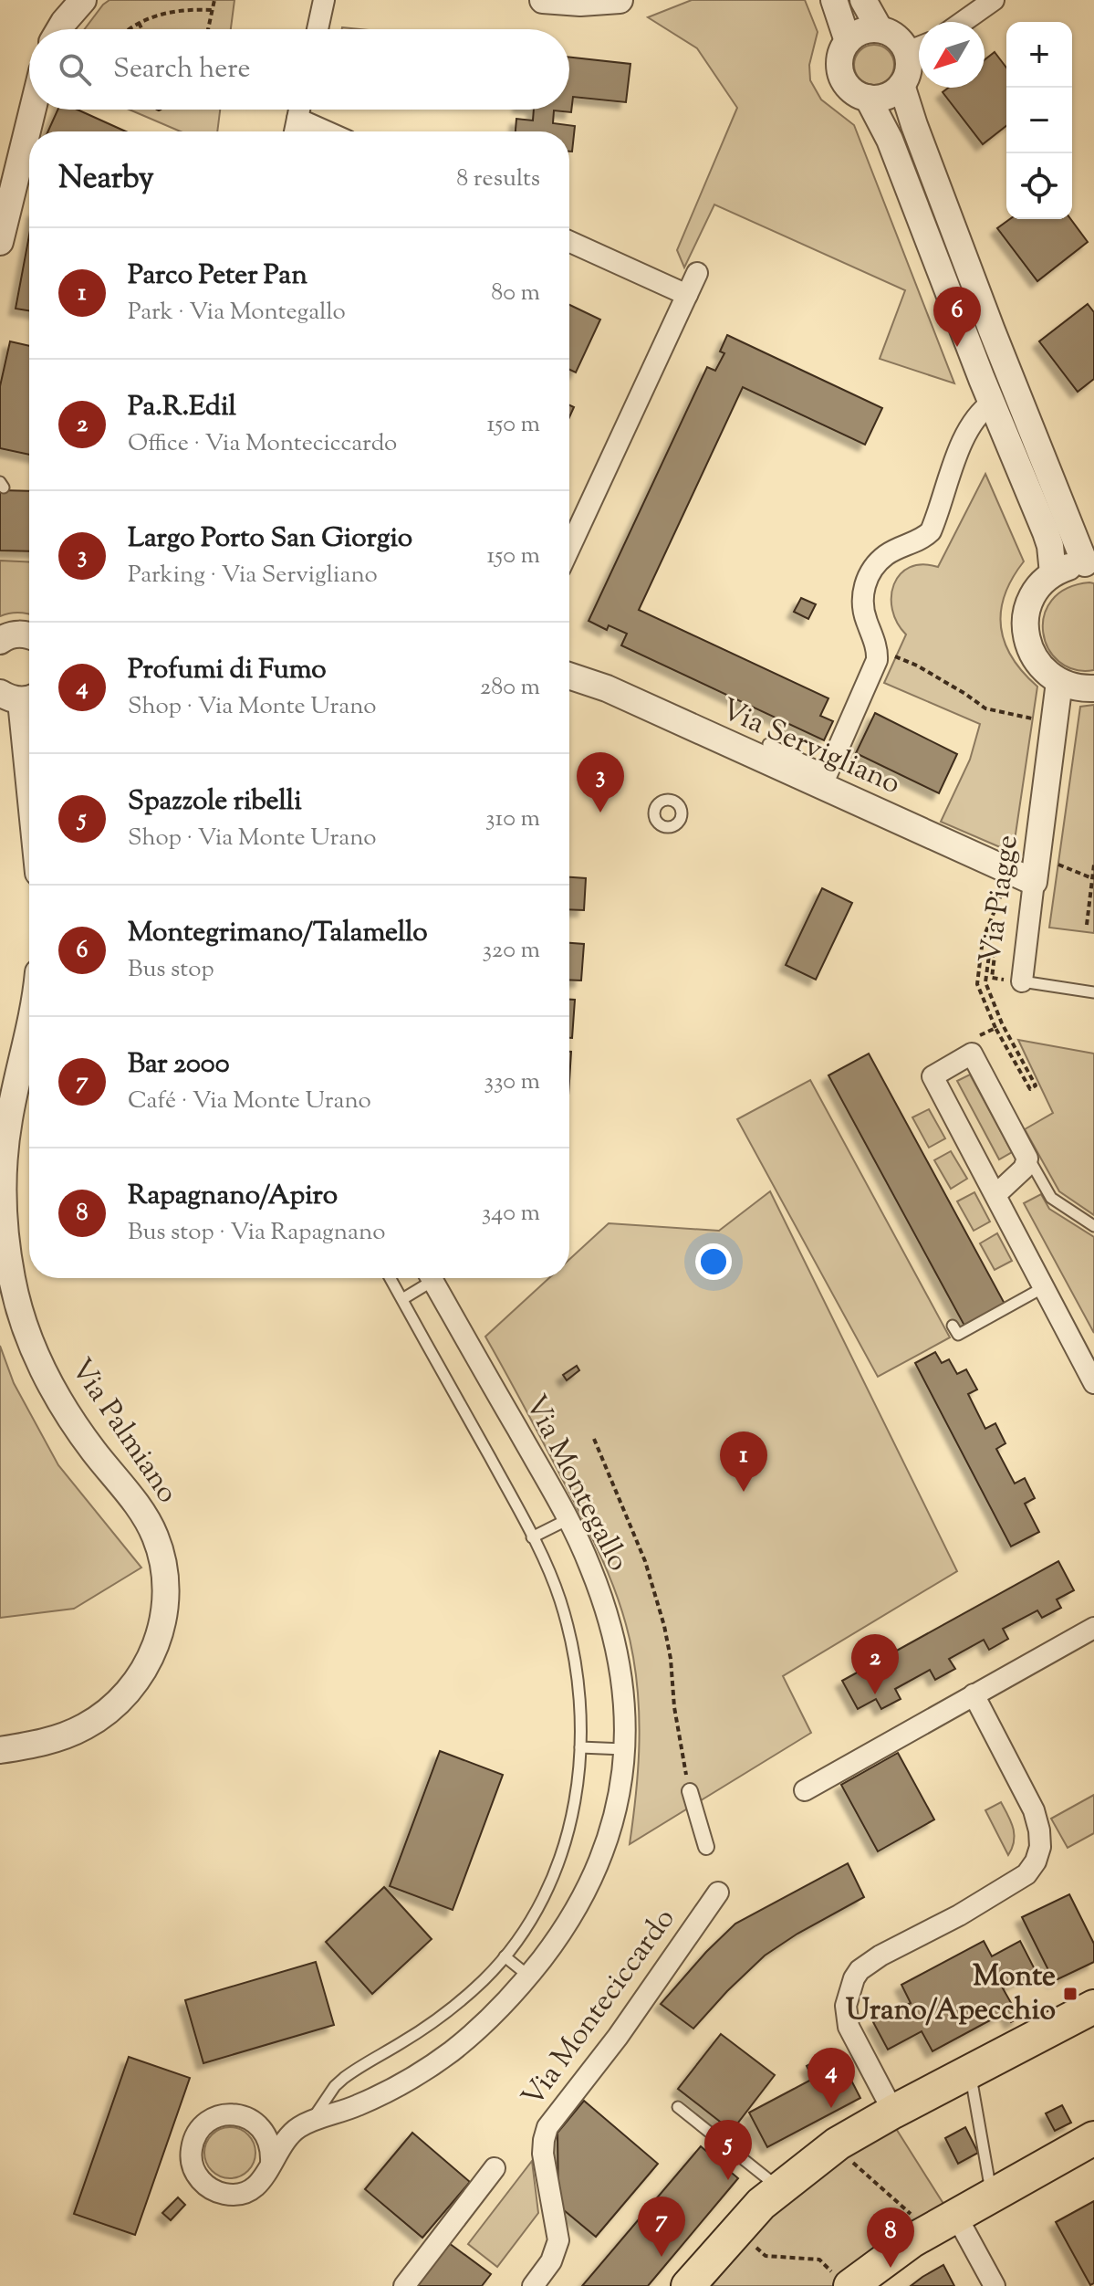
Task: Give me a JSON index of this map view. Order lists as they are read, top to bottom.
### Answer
{
  "streets": {
    "street": [
      "Via Servigliano",
      "Via Piagge",
      "Via Palmiano",
      "Via Montegallo",
      "Via Monteciccardo"
    ]
  },
  "crossings": [
    ["Via Servigliano", "Via Piagge"]
  ],
  "places": {
    "transit": ["Monte Urano/Apecchio"]
  },
  "north": "bottom left",
  "page": {
    "map_buttons": ["+", "−"],
    "search": "Search here",
    "heading": ["Nearby", "8 results"],
    "list": [
      {
        "mark": "1",
        "name": "Parco Peter Pan",
        "note": "Park · Via Montegallo",
        "value": "80 m"
      },
      {
        "mark": "2",
        "name": "Pa.R.Edil",
        "note": "Office · Via Monteciccardo",
        "value": "150 m"
      },
      {
        "mark": "3",
        "name": "Largo Porto San Giorgio",
        "note": "Parking · Via Servigliano",
        "value": "150 m"
      },
      {
        "mark": "4",
        "name": "Profumi di Fumo",
        "note": "Shop · Via Monte Urano",
        "value": "280 m"
      },
      {
        "mark": "5",
        "name": "Spazzole ribelli",
        "note": "Shop · Via Monte Urano",
        "value": "310 m"
      },
      {
        "mark": "6",
        "name": "Montegrimano/Talamello",
        "note": "Bus stop",
        "value": "320 m"
      },
      {
        "mark": "7",
        "name": "Bar 2000",
        "note": "Café · Via Monte Urano",
        "value": "330 m"
      },
      {
        "mark": "8",
        "name": "Rapagnano/Apiro",
        "note": "Bus stop · Via Rapagnano",
        "value": "340 m"
      }
    ],
    "pins": [
      "6",
      "3",
      "1",
      "2",
      "4",
      "5",
      "7",
      "8"
    ]
  }
}
